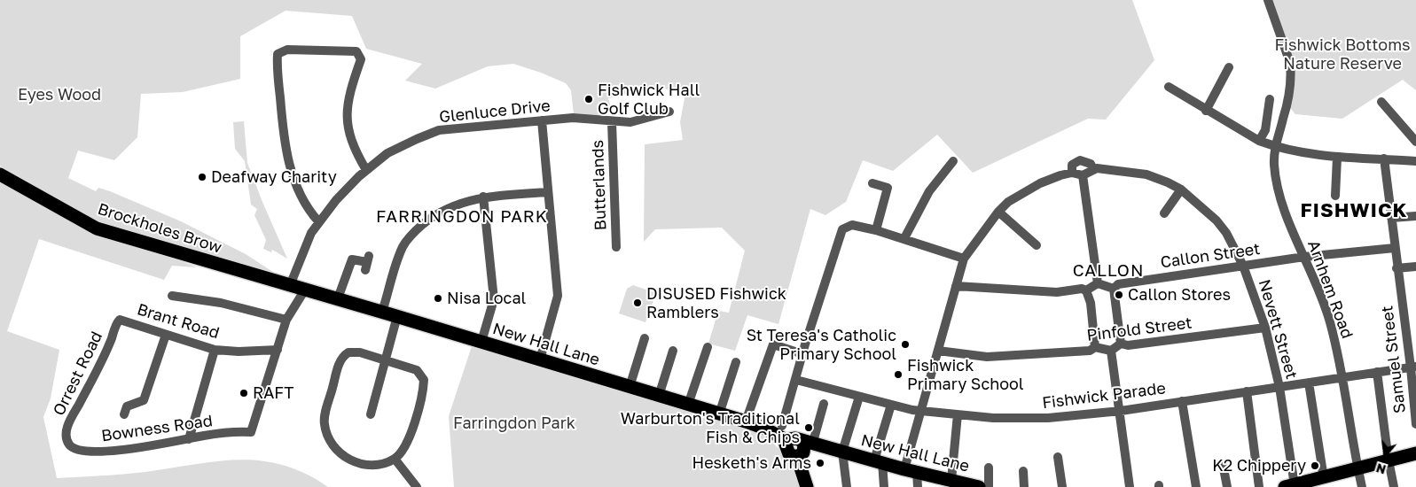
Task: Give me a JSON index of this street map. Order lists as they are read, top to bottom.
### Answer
{
  "streets": {
    "highway": ["Brockholes Brow", "New Hall Lane"],
    "street": [
      "Glenluce Drive",
      "Butterlands",
      "Callon Street",
      "Arnhem Road",
      "Brant Road",
      "Pinfold Street",
      "Nevett Street",
      "Samuel Street",
      "Orrest Road",
      "Fishwick Parade",
      "Bowness Road"
    ]
  },
  "crossings": [
    ["Glenluce Drive", "Butterlands"],
    ["Glenluce Drive", "Brockholes Brow"],
    ["Glenluce Drive", "Brant Road"],
    ["Glenluce Drive", "New Hall Lane"],
    ["Glenluce Drive", "Bowness Road"],
    ["Brockholes Brow", "New Hall Lane"],
    ["Callon Street", "Arnhem Road"],
    ["Callon Street", "Nevett Street"],
    ["Callon Street", "Samuel Street"],
    ["Arnhem Road", "Fishwick Parade"],
    ["Brant Road", "Orrest Road"],
    ["Pinfold Street", "Nevett Street"],
    ["Nevett Street", "Fishwick Parade"],
    ["Samuel Street", "Fishwick Parade"],
    ["Orrest Road", "Bowness Road"]
  ],
  "districts": ["FISHWICK", "FARRINGDON PARK", "CALLON"],
  "parks": ["Fishwick Bottoms Nature Reserve", "Eyes Wood", "Farringdon Park"],
  "places": [
    "Fishwick Hall Golf Club",
    "Deafway Charity",
    "Callon Stores",
    "Nisa Local",
    "DISUSED Fishwick Ramblers",
    "St Teresa's Catholic Primary School",
    "Fishwick Primary School",
    "RAFT",
    "Warburton's Traditional Fish & Chips",
    "Hesketh's Arms",
    "K2 Chippery"
  ],
  "north": "bottom"
}
